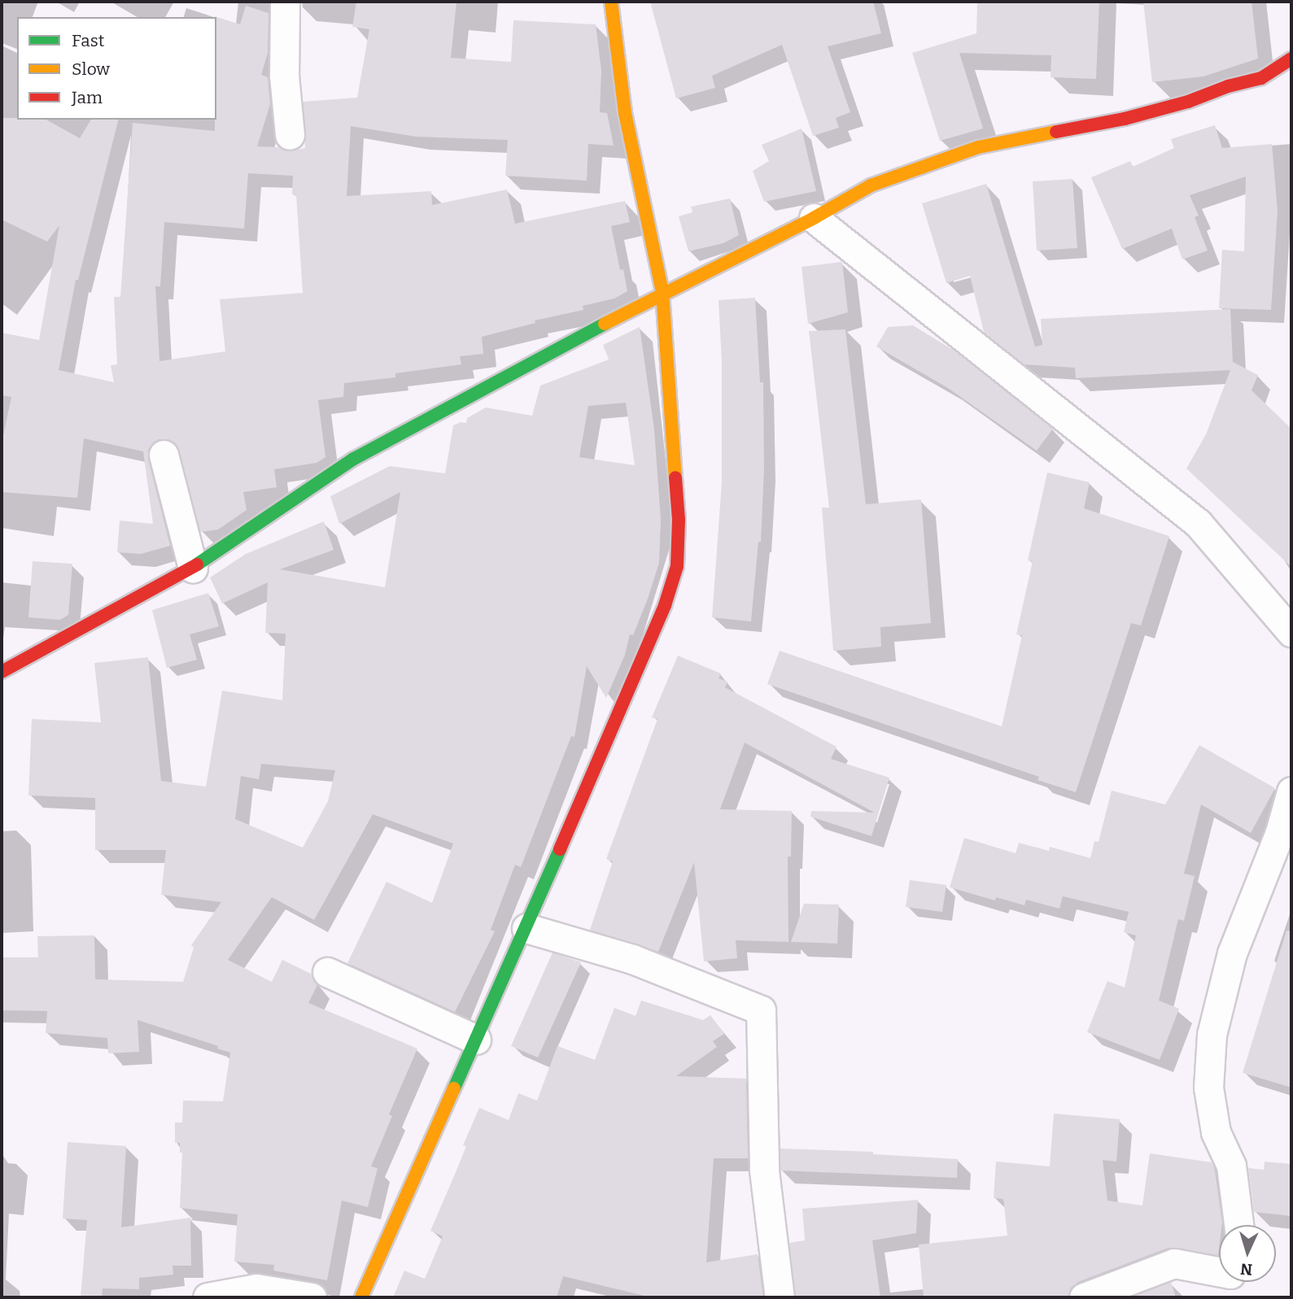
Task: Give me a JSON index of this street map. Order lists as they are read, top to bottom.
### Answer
{
  "legend": ["Fast", "Slow", "Jam"],
  "north": "bottom"
}
